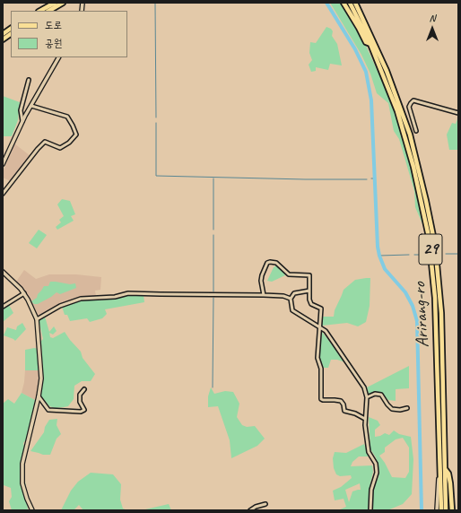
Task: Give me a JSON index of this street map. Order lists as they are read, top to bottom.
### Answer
{
  "streets": {
    "main road": ["29", "Arirang-ro"]
  },
  "legend": ["도로", "공원"],
  "north": "top"
}
